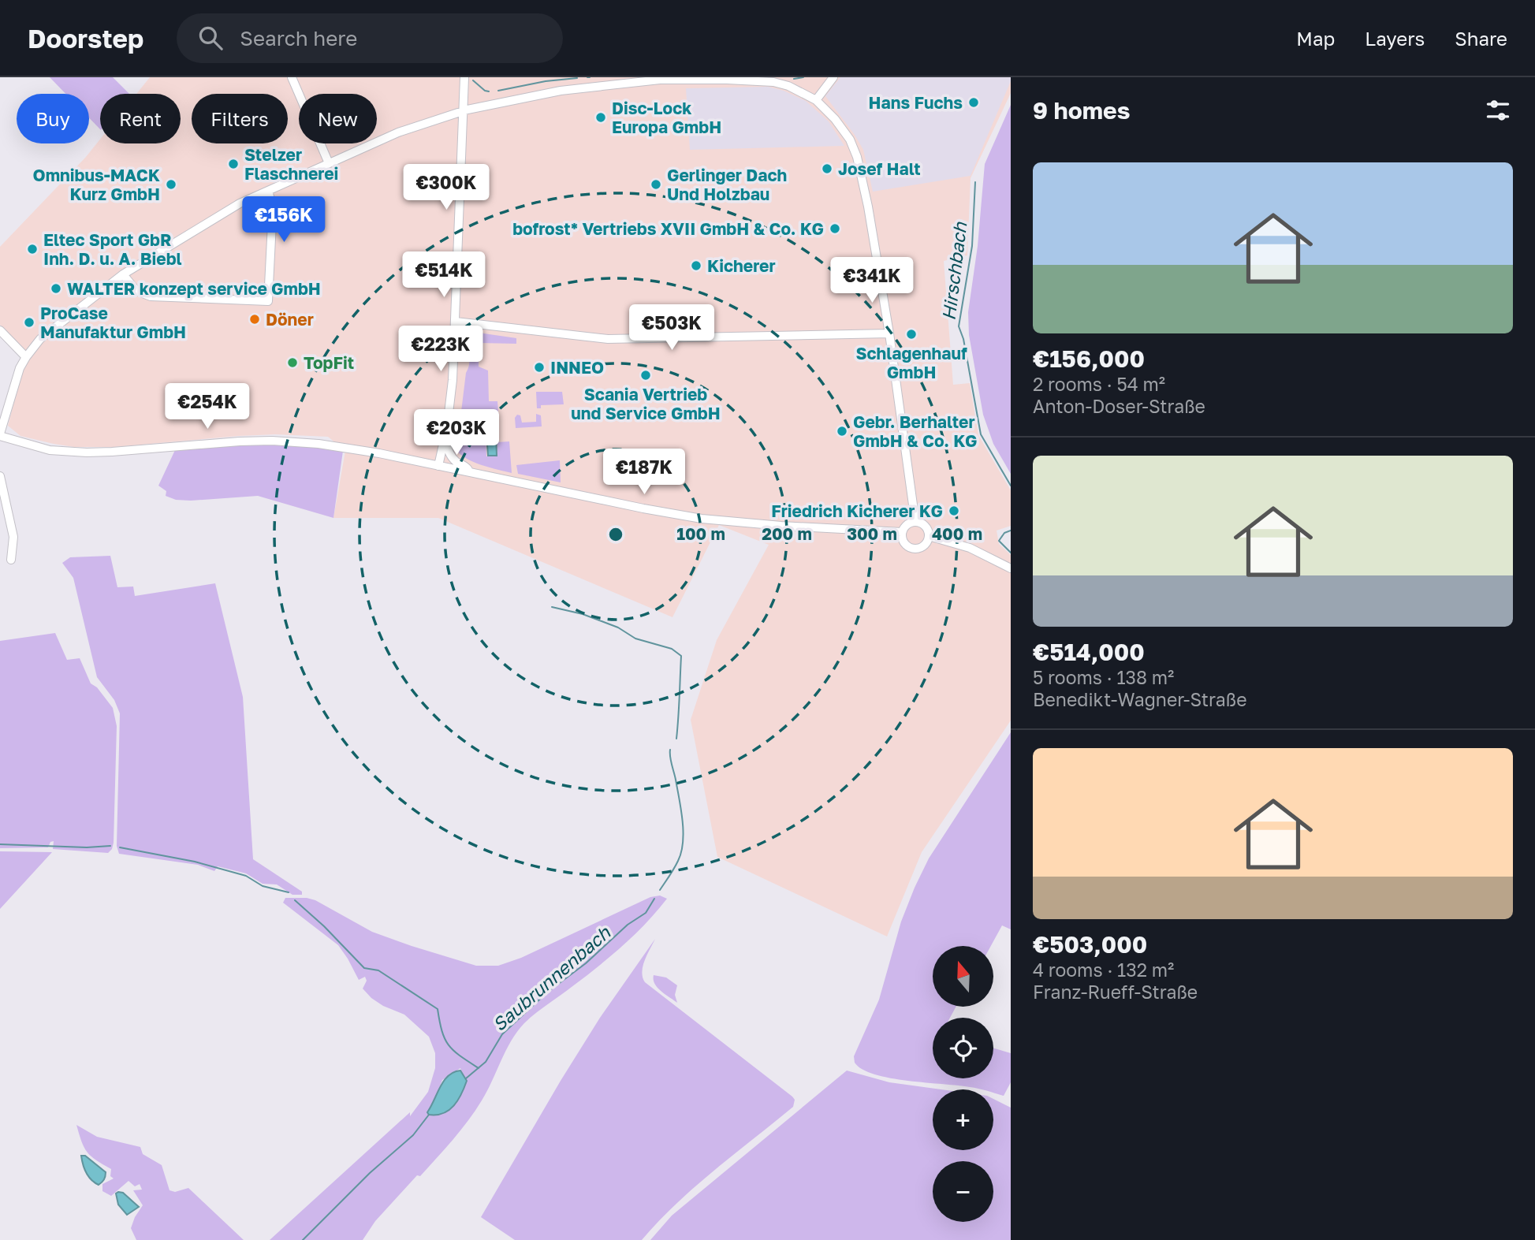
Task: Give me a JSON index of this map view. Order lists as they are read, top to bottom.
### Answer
{
  "water": ["Hirschbach", "Saubrunnenbach"],
  "places": [
    "Hans Fuchs",
    "Disc-Lock Europa GmbH",
    "Stelzer Flaschnerei",
    "Josef Halt",
    "Omnibus-MACK Kurz GmbH",
    "Gerlinger Dach Und Holzbau",
    "bofrost* Vertriebs XVII GmbH & Co. KG",
    "Eltec Sport GbR Inh. D. u. A. Biebl",
    "Kicherer",
    "WALTER konzept service GmbH",
    "Döner",
    "ProCase Manufaktur GmbH",
    "Schlagenhauf GmbH",
    "TopFit",
    "INNEO",
    "Scania Vertrieb und Service GmbH",
    "Gebr. Berhalter GmbH & Co. KG",
    "Friedrich Kicherer KG"
  ],
  "north": "top",
  "page": {
    "header": "Doorstep",
    "search": "Search here",
    "nav": ["Map", "Layers", "Share"],
    "heading": "9 homes",
    "chip": [
      "Buy",
      "Rent",
      "Filters",
      "New"
    ],
    "list": [
      {
        "name": "€156,000",
        "note": "2 rooms · 54 m² · Anton-Doser-Straße"
      },
      {
        "name": "€514,000",
        "note": "5 rooms · 138 m² · Benedikt-Wagner-Straße"
      },
      {
        "name": "€503,000",
        "note": "4 rooms · 132 m² · Franz-Rueff-Straße"
      }
    ],
    "price": [
      "€300K",
      "€156K",
      "€514K",
      "€341K",
      "€503K",
      "€223K",
      "€254K",
      "€203K",
      "€187K"
    ],
    "map_buttons": ["+", "−"]
  },
  "rings": [
    "100 m",
    "200 m",
    "300 m",
    "400 m"
  ]
}
